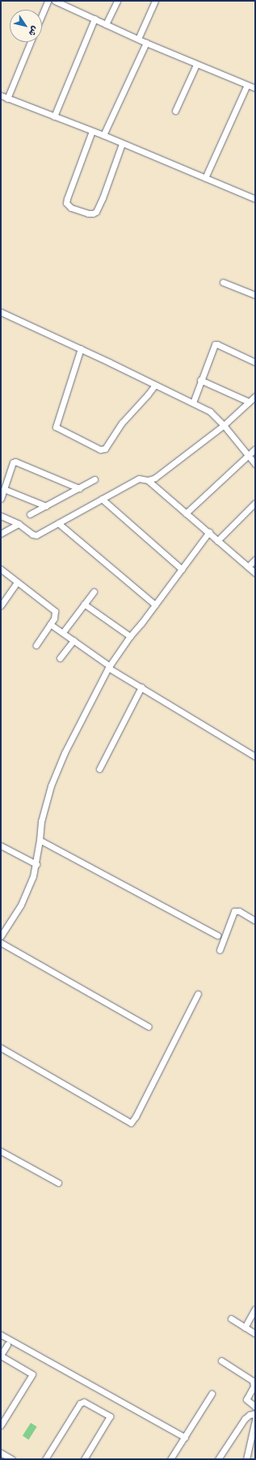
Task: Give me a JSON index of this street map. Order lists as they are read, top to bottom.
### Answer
{
  "north": "bottom right"
}
